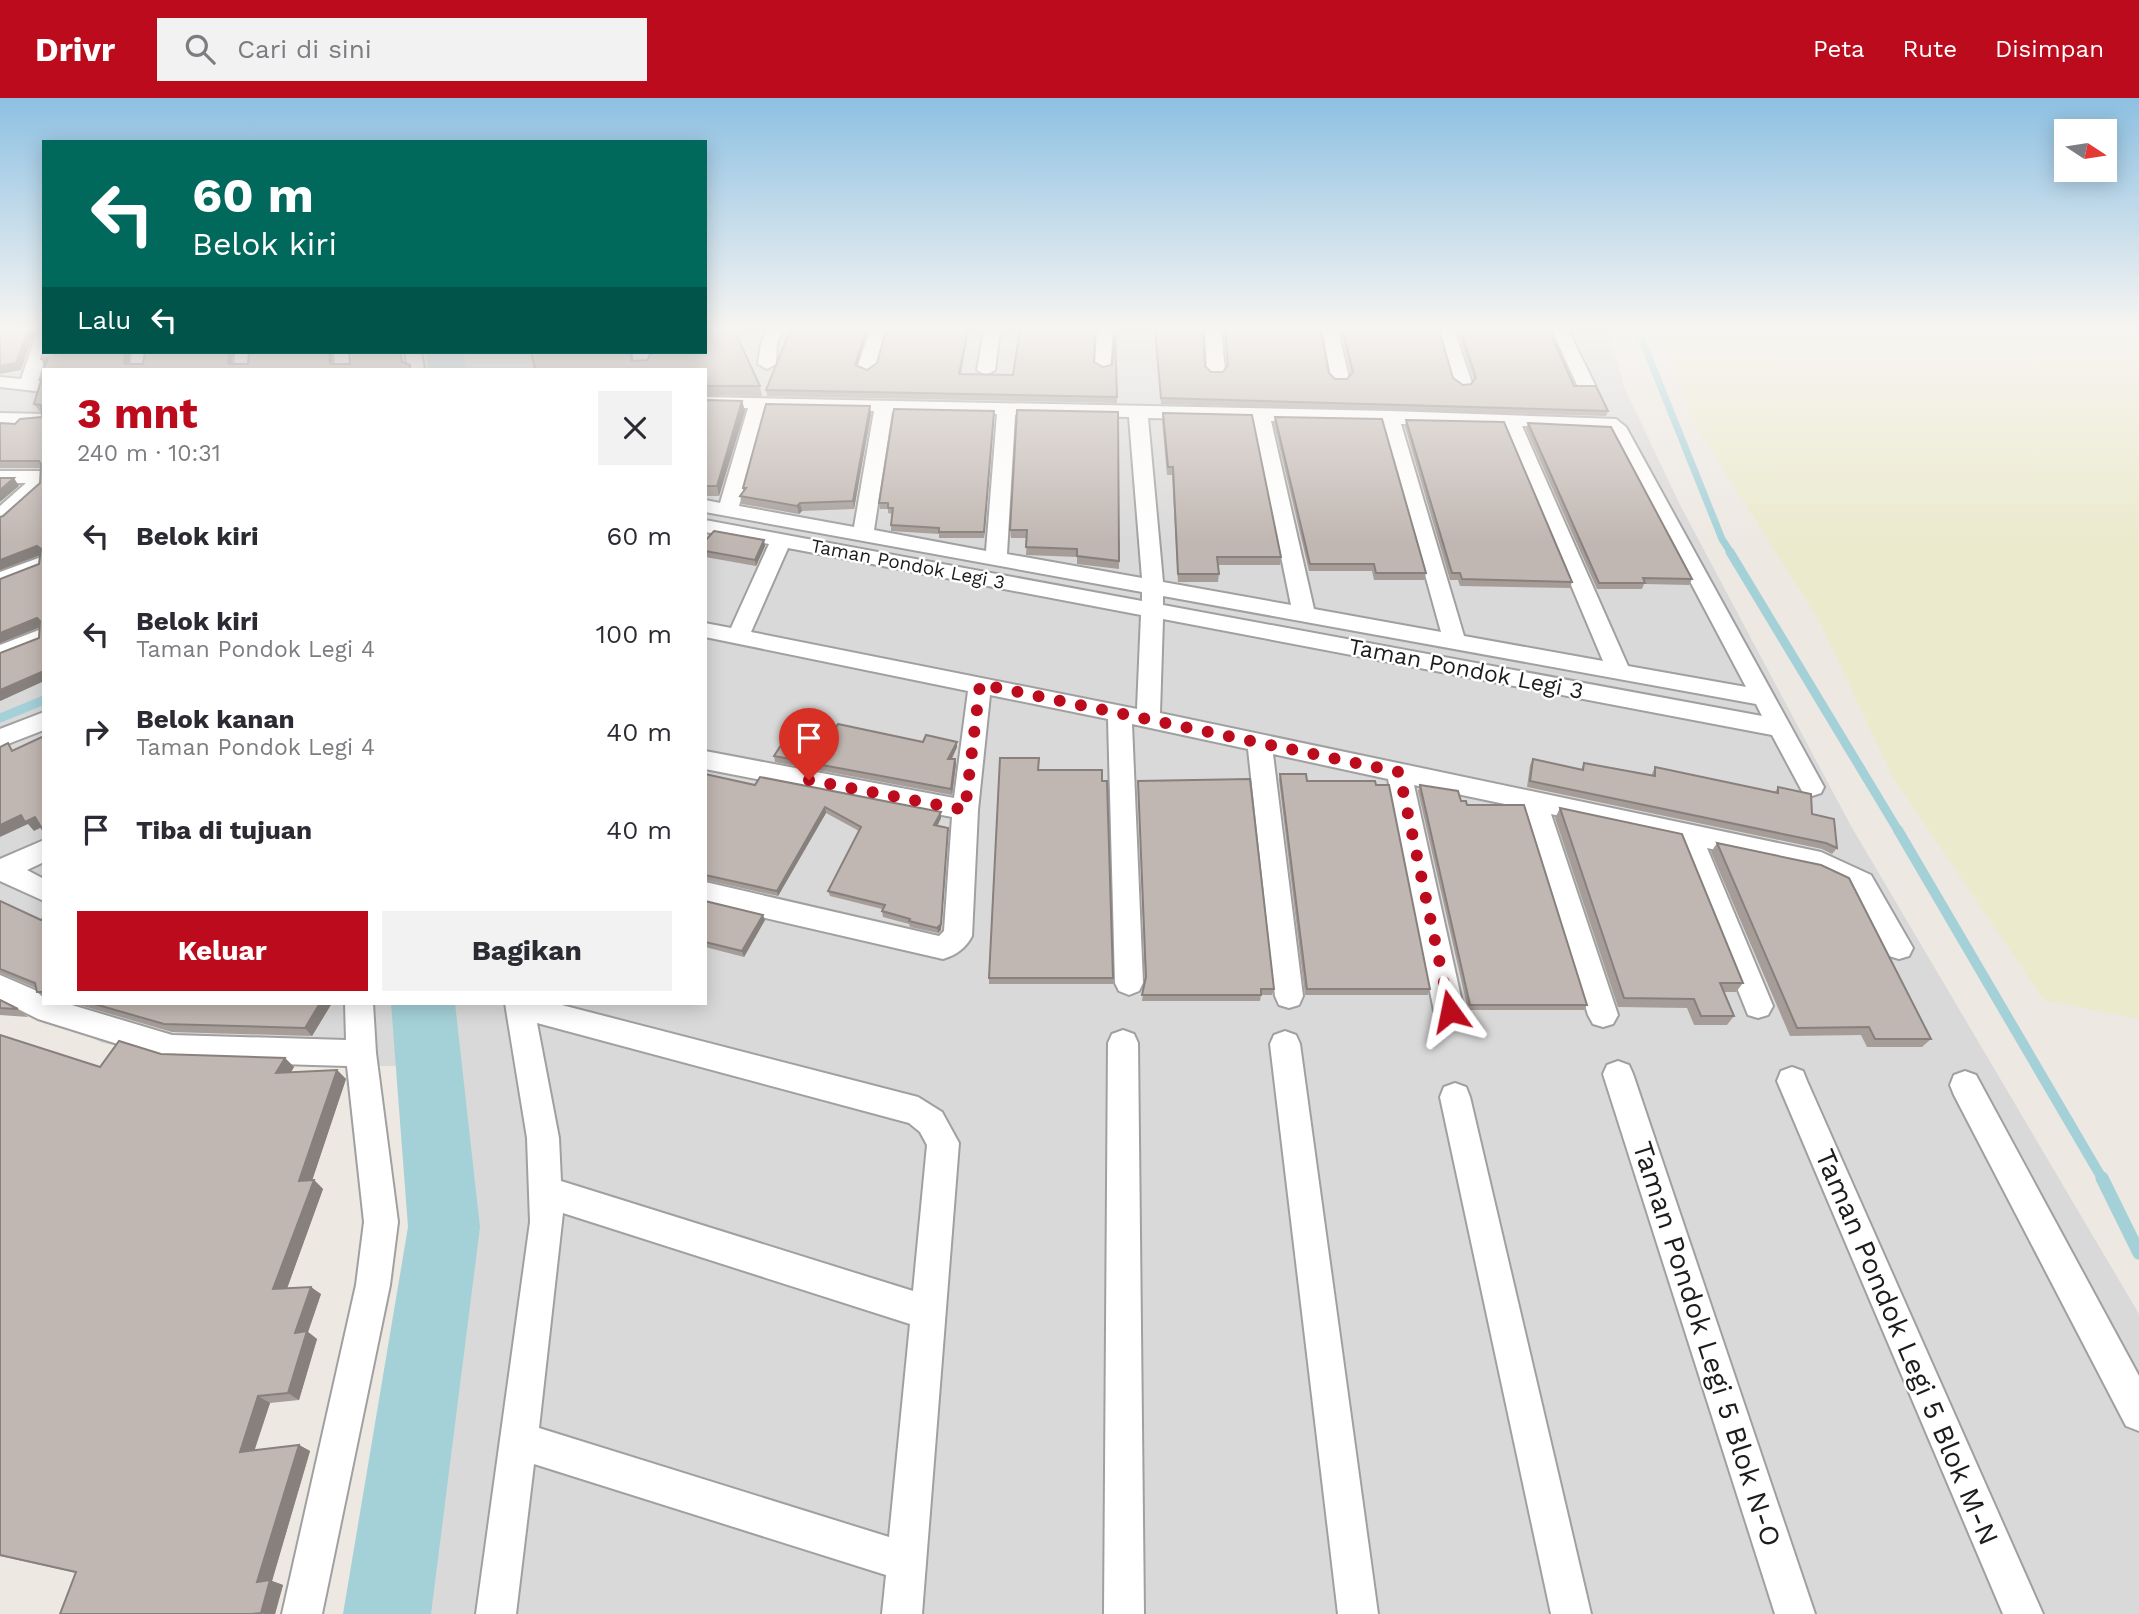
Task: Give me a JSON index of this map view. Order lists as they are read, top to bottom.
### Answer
{
  "streets": {
    "street": ["Taman Pondok Legi 3", "Taman Pondok Legi 5 Blok N-O", "Taman Pondok Legi 5 Blok M-N"]
  },
  "north": "right",
  "page": {
    "header": "Drivr",
    "search": "Cari di sini",
    "nav": ["Peta", "Rute", "Disimpan"],
    "turn": ["60 m", "Belok kiri"],
    "then": "Lalu",
    "heading": ["3 mnt", "240 m · 10:31"],
    "list": [
      {
        "name": "Belok kiri",
        "value": "60 m"
      },
      {
        "name": "Belok kiri",
        "note": "Taman Pondok Legi 4",
        "value": "100 m"
      },
      {
        "name": "Belok kanan",
        "note": "Taman Pondok Legi 4",
        "value": "40 m"
      },
      {
        "name": "Tiba di tujuan",
        "value": "40 m"
      }
    ],
    "buttons": ["Keluar", "Bagikan"]
  }
}
